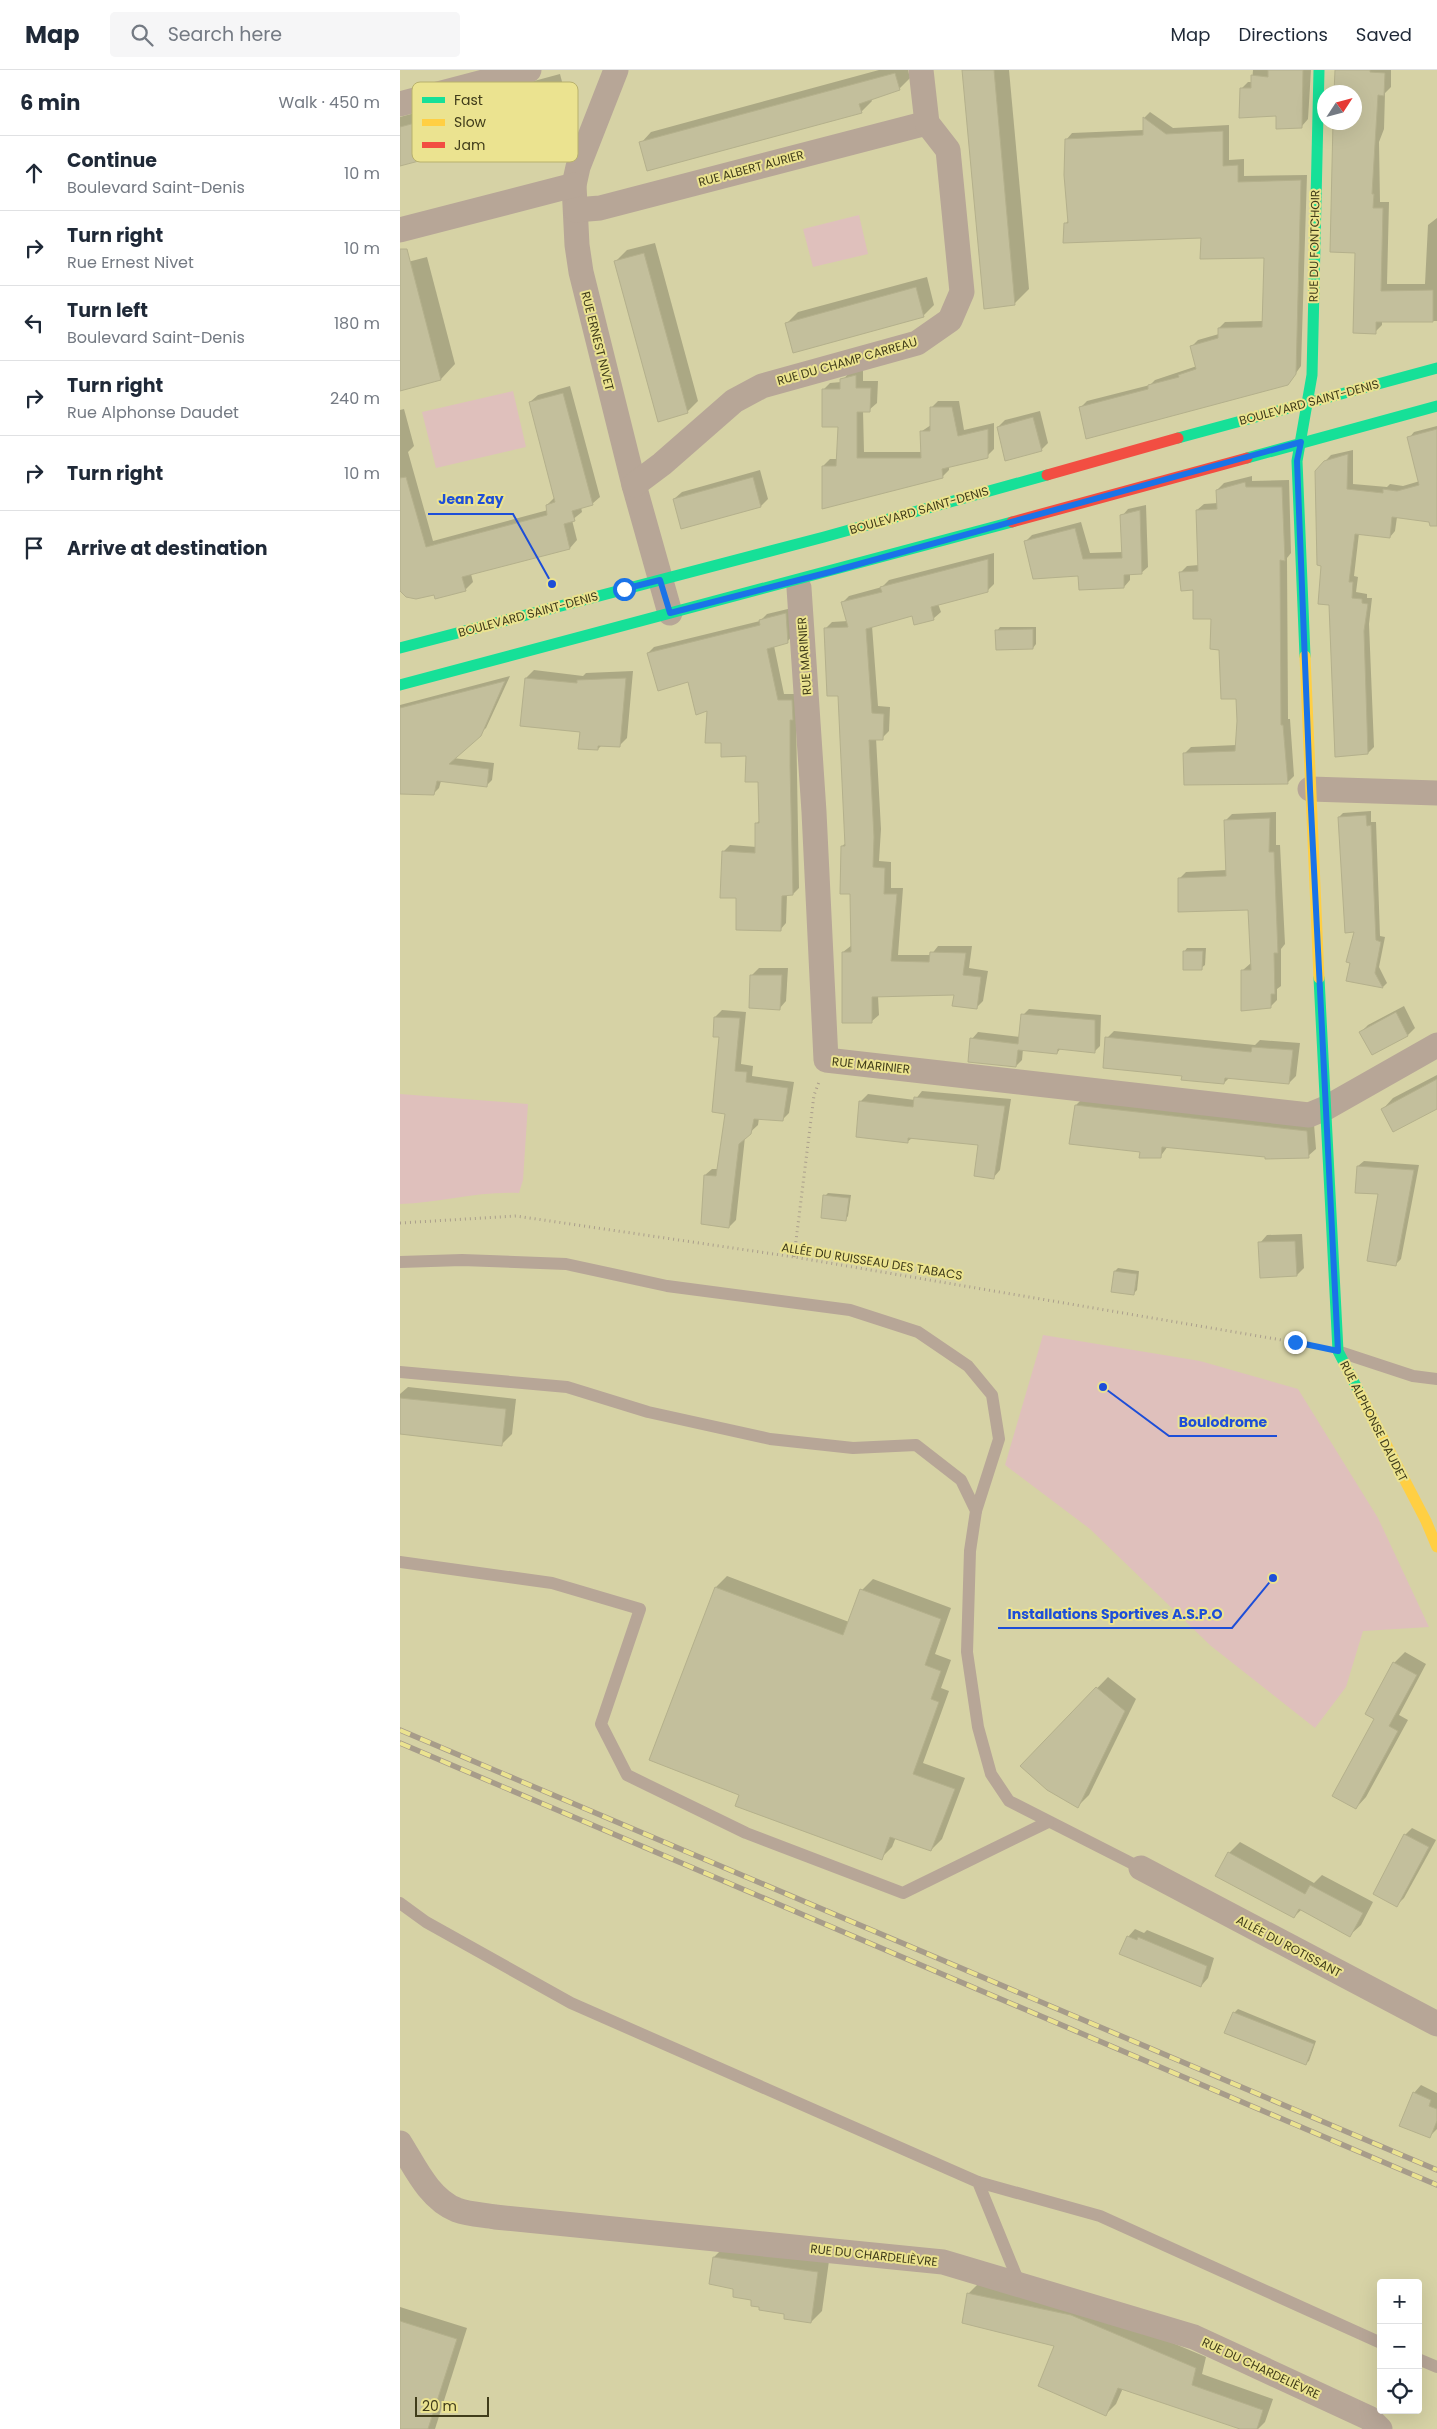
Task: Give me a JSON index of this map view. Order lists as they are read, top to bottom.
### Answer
{
  "streets": {
    "main road": ["RUE DU FONTCHOIR", "BOULEVARD SAINT-DENIS", "RUE ALPHONSE DAUDET"],
    "street": [
      "RUE ALBERT AURIER",
      "RUE ERNEST NIVET",
      "RUE DU CHAMP CARREAU",
      "RUE MARINIER",
      "ALLÉE DU ROTISSANT",
      "RUE DU CHARDELIÈVRE"
    ],
    "path": ["ALLÉE DU RUISSEAU DES TABACS"]
  },
  "crossings": [
    ["RUE ALBERT AURIER", "RUE ERNEST NIVET"],
    ["RUE ALBERT AURIER", "RUE DU CHAMP CARREAU"],
    ["RUE DU FONTCHOIR", "BOULEVARD SAINT-DENIS"],
    ["RUE DU FONTCHOIR", "RUE ALPHONSE DAUDET"],
    ["RUE ERNEST NIVET", "RUE DU CHAMP CARREAU"],
    ["RUE ERNEST NIVET", "BOULEVARD SAINT-DENIS"],
    ["RUE MARINIER", "RUE ALPHONSE DAUDET"],
    ["ALLÉE DU RUISSEAU DES TABACS", "RUE ALPHONSE DAUDET"]
  ],
  "places": ["Jean Zay", "Boulodrome", "Installations Sportives A.S.P.O"],
  "legend": ["Fast", "Slow", "Jam"],
  "scale_bar": "20 m",
  "north": "top right",
  "page": {
    "header": "Map",
    "search": "Search here",
    "nav": ["Map", "Directions", "Saved"],
    "heading": ["6 min", "Walk · 450 m"],
    "list": [
      ["Continue", "Boulevard Saint-Denis", "10 m"],
      ["Turn right", "Rue Ernest Nivet", "10 m"],
      ["Turn left", "Boulevard Saint-Denis", "180 m"],
      ["Turn right", "Rue Alphonse Daudet", "240 m"],
      ["Turn right", "10 m"],
      "Arrive at destination"
    ],
    "map_buttons": ["+", "−"],
    "scale": "20 m"
  }
}
